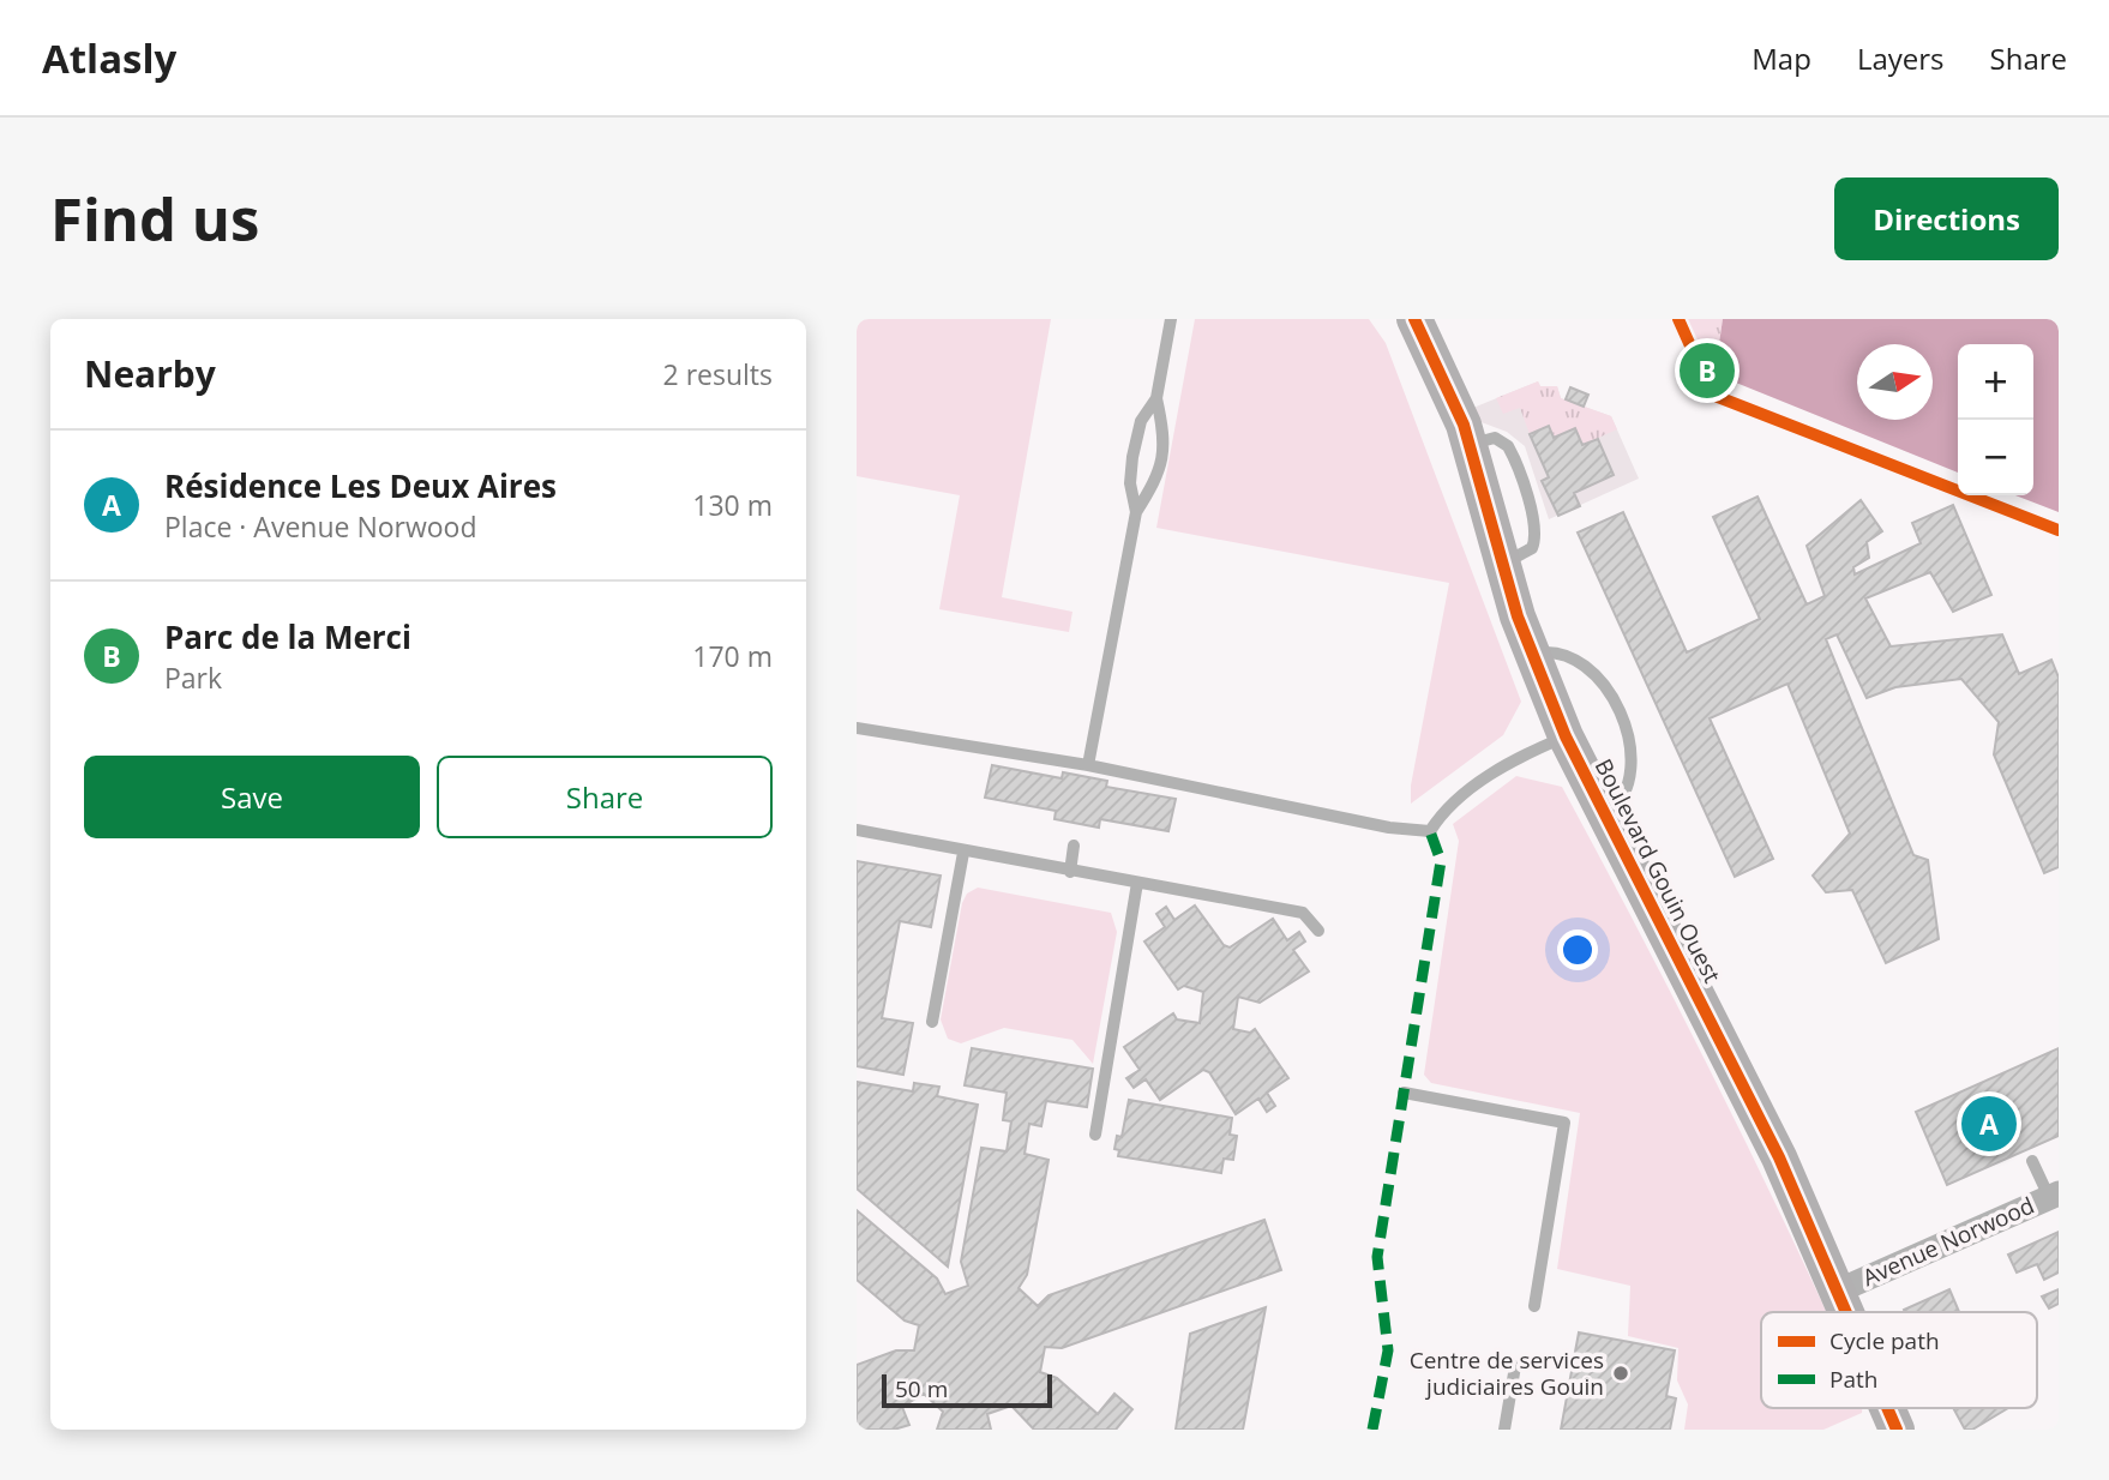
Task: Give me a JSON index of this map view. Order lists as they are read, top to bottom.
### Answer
{
  "streets": {
    "street": ["Boulevard Gouin Ouest", "Avenue Norwood"]
  },
  "crossings": [
    ["Boulevard Gouin Ouest", "Avenue Norwood"]
  ],
  "places": ["Centre de services judiciaires Gouin"],
  "legend": ["Cycle path", "Path"],
  "scale_bar": "50 m",
  "north": "right",
  "page": {
    "header": "Atlasly",
    "nav": ["Map", "Layers", "Share"],
    "buttons": [
      "Directions",
      ["Save", "Share"]
    ],
    "title": "Find us",
    "heading": ["Nearby", "2 results"],
    "pins": ["B", "A"],
    "map_buttons": ["+", "−"],
    "list": [
      {
        "mark": "A",
        "name": "Résidence Les Deux Aires",
        "note": "Place · Avenue Norwood",
        "value": "130 m"
      },
      {
        "mark": "B",
        "name": "Parc de la Merci",
        "note": "Park",
        "value": "170 m"
      }
    ],
    "scale": "50 m"
  }
}
